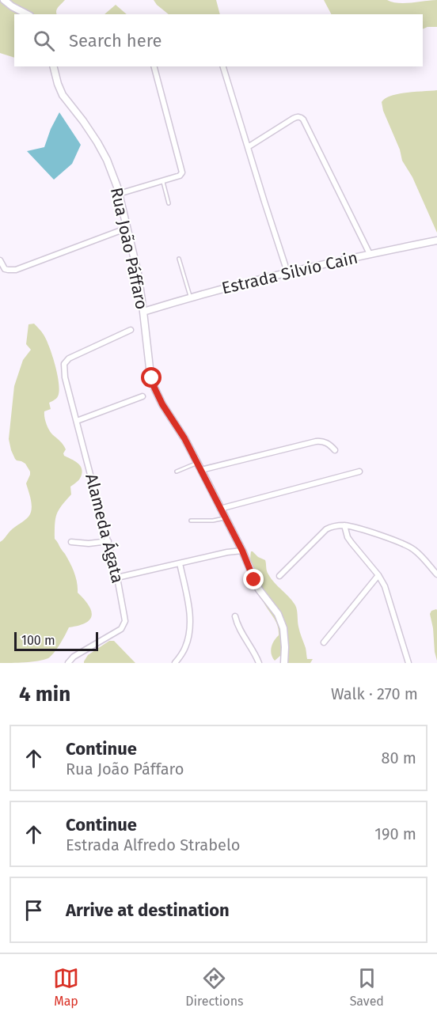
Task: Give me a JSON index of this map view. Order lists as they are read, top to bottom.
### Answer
{
  "streets": {
    "street": ["Rua João Páffaro", "Estrada Silvio Cain", "Alameda Ágata"]
  },
  "crossings": [
    ["Rua João Páffaro", "Estrada Silvio Cain"]
  ],
  "scale_bar": "100 m",
  "page": {
    "search": "Search here",
    "scale": "100 m",
    "heading": ["4 min", "Walk · 270 m"],
    "list": [
      ["Continue", "Rua João Páffaro", "80 m"],
      ["Continue", "Estrada Alfredo Strabelo", "190 m"],
      "Arrive at destination"
    ],
    "nav": ["Map", "Directions", "Saved"]
  }
}
